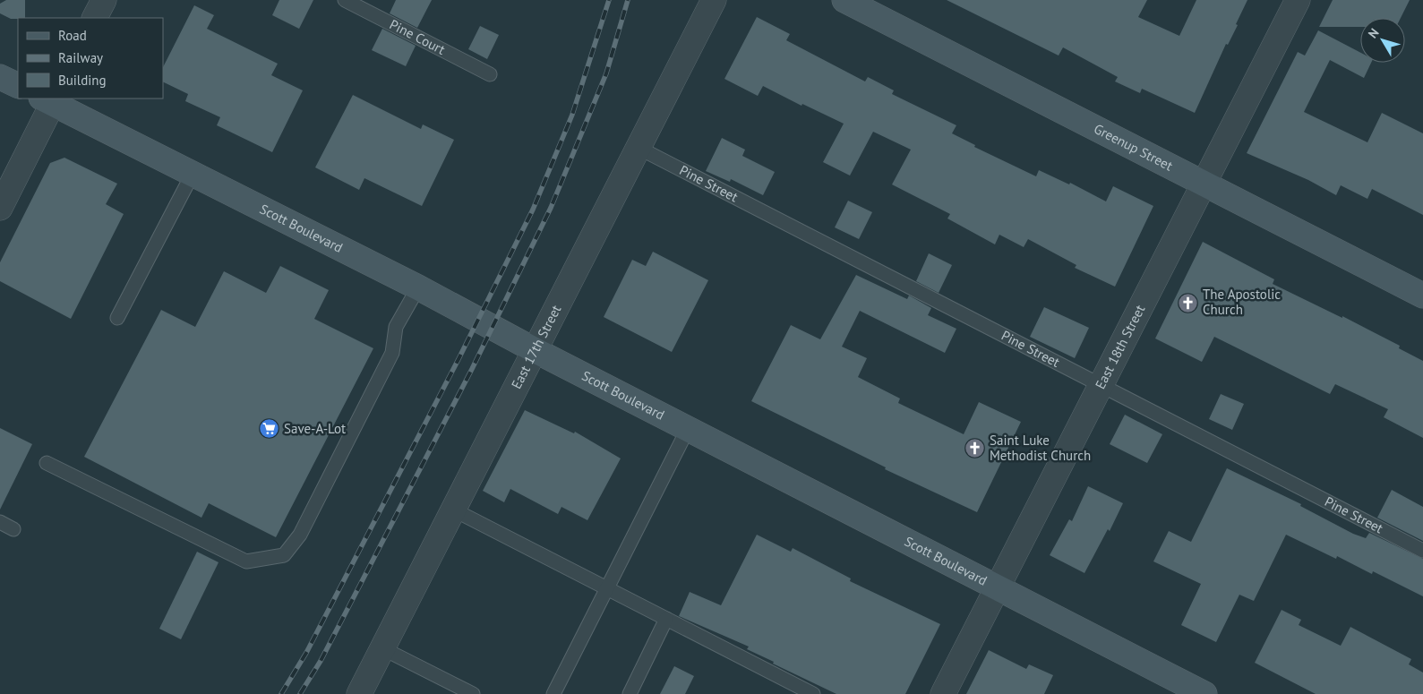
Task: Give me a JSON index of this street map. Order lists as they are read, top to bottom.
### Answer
{
  "streets": {
    "main road": ["Greenup Street", "Scott Boulevard"],
    "street": ["East 17th Street", "East 18th Street"],
    "lane": ["Pine Court", "Pine Street"]
  },
  "crossings": [
    ["Greenup Street", "East 18th Street"],
    ["Pine Street", "East 17th Street"],
    ["Pine Street", "East 18th Street"],
    ["Scott Boulevard", "East 17th Street"],
    ["Scott Boulevard", "East 18th Street"]
  ],
  "places": {
    "church": ["The Apostolic Church", "Saint Luke Methodist Church"],
    "supermarket": ["Save-A-Lot"]
  },
  "legend": ["Road", "Railway", "Building"],
  "north": "top left"
}
